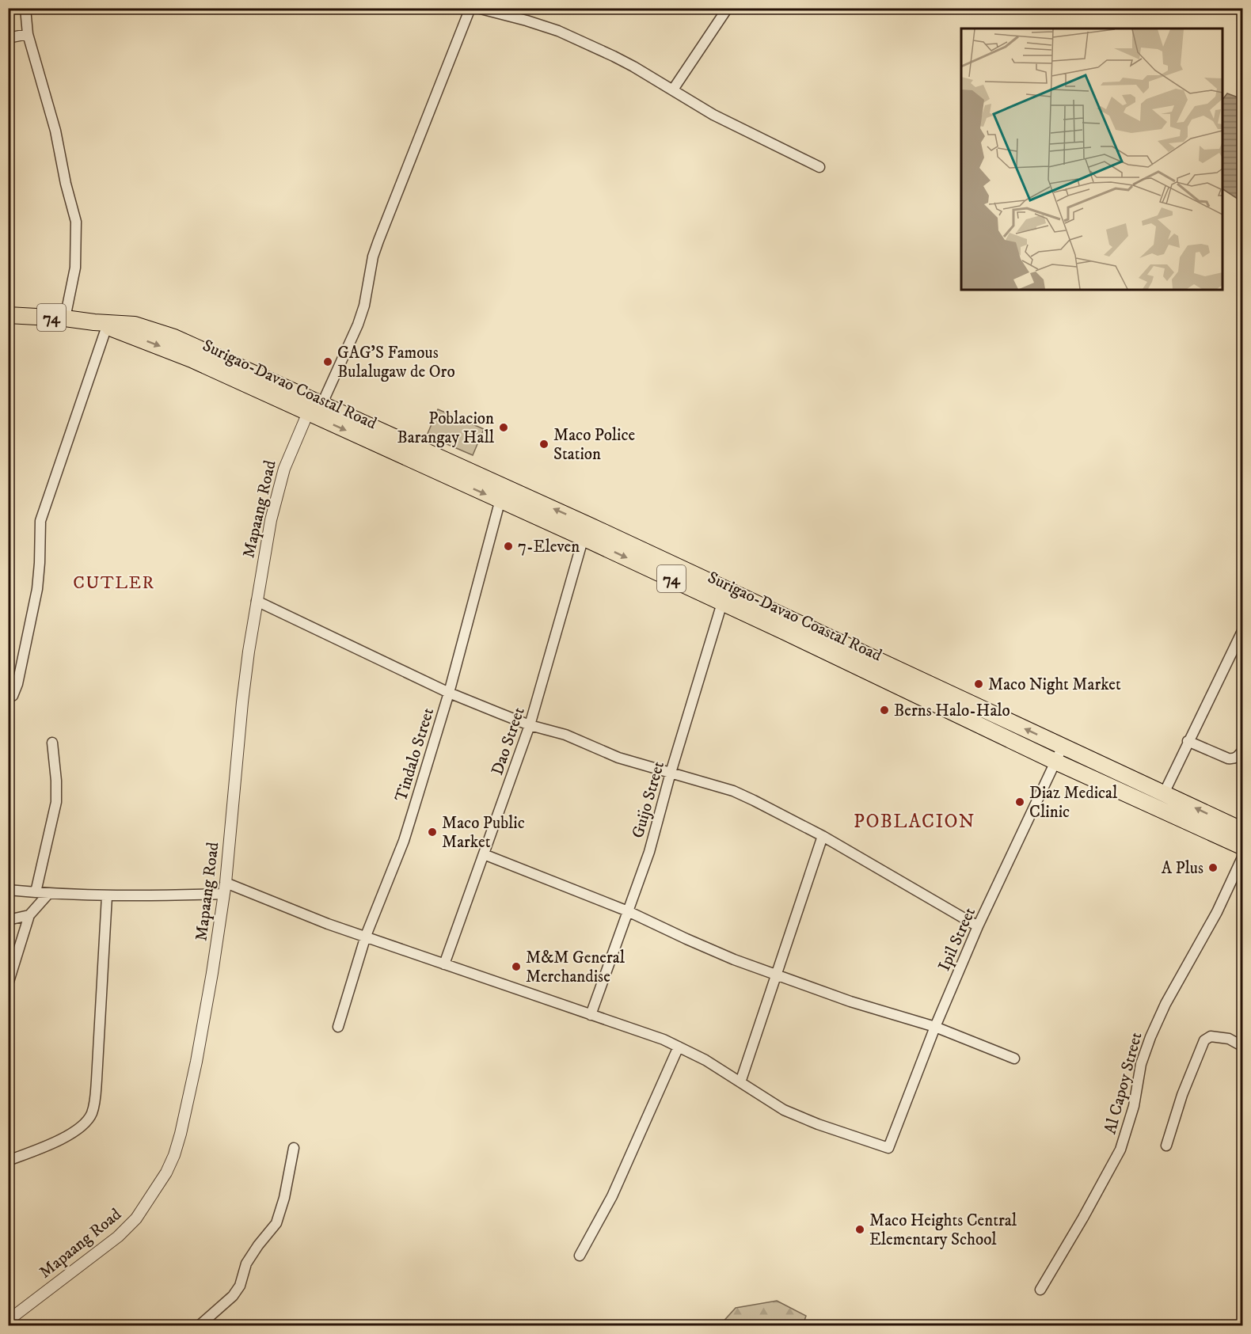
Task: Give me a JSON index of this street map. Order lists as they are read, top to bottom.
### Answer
{
  "streets": {
    "highway": ["74", "Surigao-Davao Coastal Road"],
    "street": [
      "Mapaang Road",
      "Dao Street",
      "Tindalo Street",
      "Guijo Street",
      "Ipil Street",
      "Al Capoy Street"
    ]
  },
  "crossings": [
    ["Surigao-Davao Coastal Road", "Mapaang Road"],
    ["Surigao-Davao Coastal Road", "Dao Street"],
    ["Surigao-Davao Coastal Road", "Tindalo Street"],
    ["Surigao-Davao Coastal Road", "Guijo Street"],
    ["Surigao-Davao Coastal Road", "Ipil Street"]
  ],
  "districts": ["CUTLER", "POBLACION"],
  "places": [
    "GAG'S Famous Bulalugaw de Oro",
    "Poblacion Barangay Hall",
    "Maco Police Station",
    "7-Eleven",
    "Maco Night Market",
    "Berns Halo-Halo",
    "Diaz Medical Clinic",
    "Maco Public Market",
    "A Plus",
    "M&M General Merchandise",
    "Maco Heights Central Elementary School"
  ]
}
